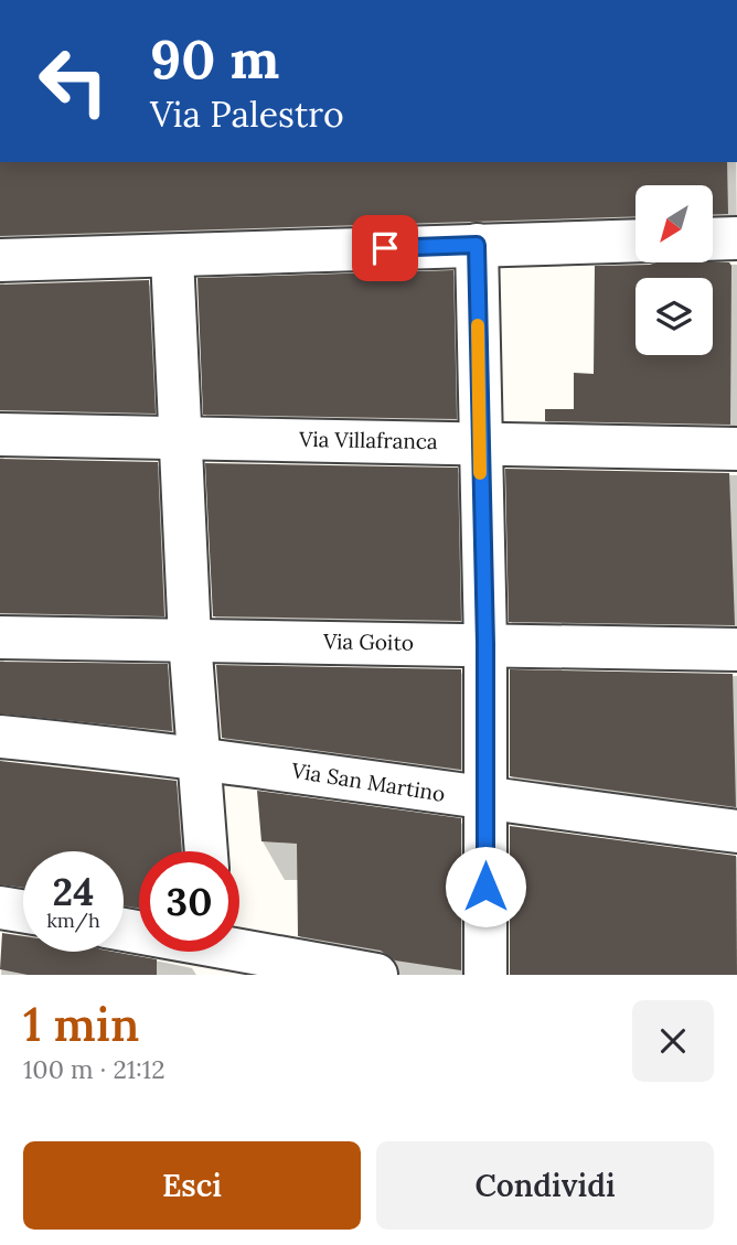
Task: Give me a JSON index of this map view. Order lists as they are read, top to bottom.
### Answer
{
  "streets": {
    "street": ["Via Villafranca", "Via Goito", "Via San Martino"]
  },
  "north": "bottom left",
  "page": {
    "turn": ["90 m", "Via Palestro"],
    "speed": "24 km/h",
    "limit": "30",
    "heading": ["1 min", "100 m · 21:12"],
    "buttons": ["Esci", "Condividi"]
  }
}
